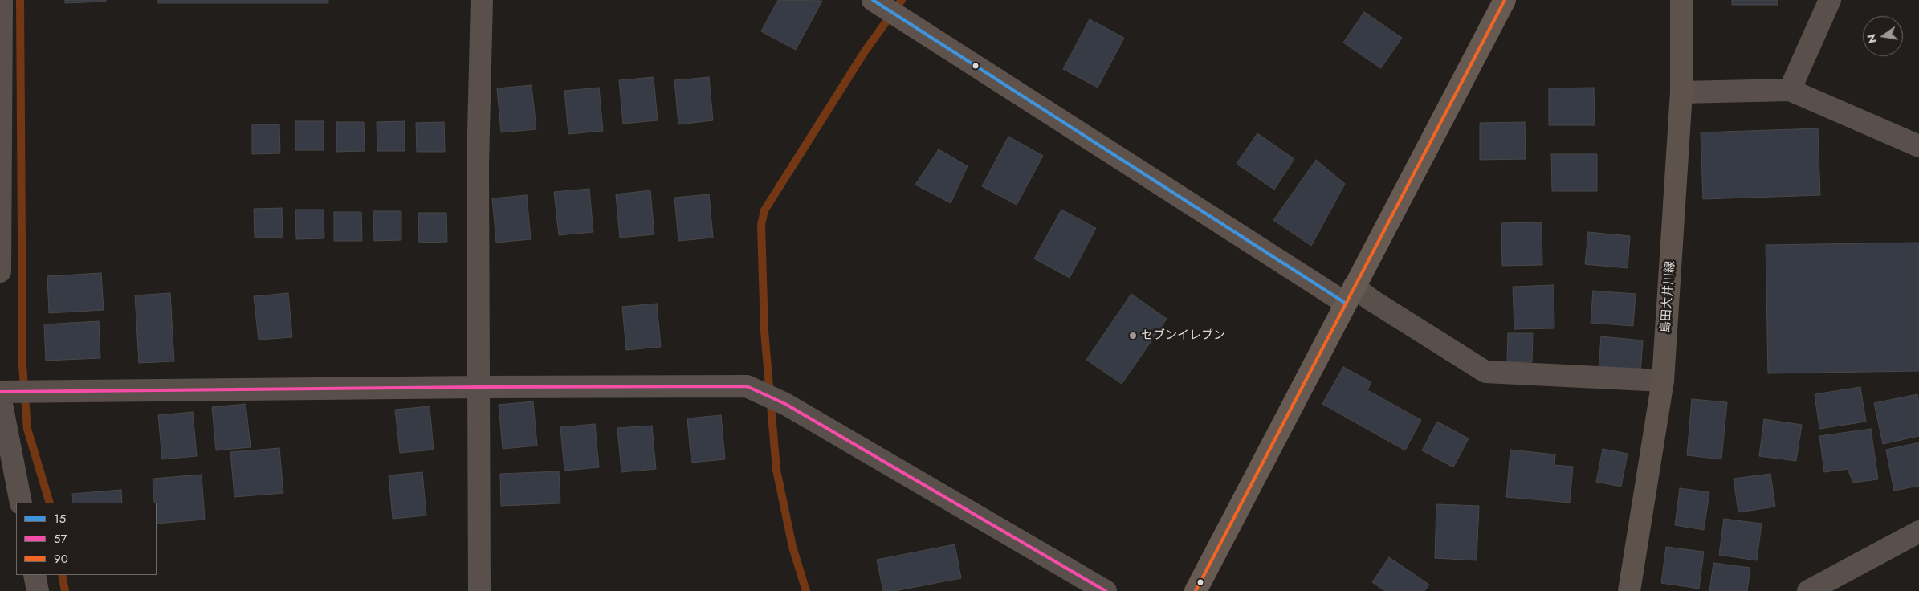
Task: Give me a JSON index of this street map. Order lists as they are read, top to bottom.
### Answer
{
  "streets": {
    "main road": ["島田大井川線"]
  },
  "places": ["セブンイレブン"],
  "lines": ["transit line 15", "transit line 90", "transit line 57"],
  "legend": ["15", "57", "90"],
  "north": "left"
}
